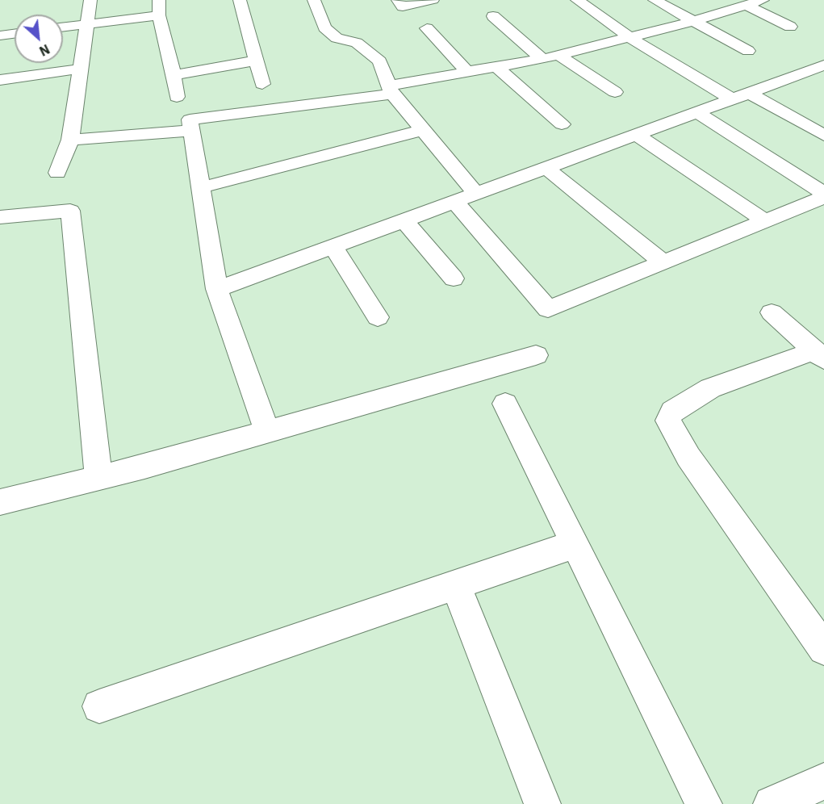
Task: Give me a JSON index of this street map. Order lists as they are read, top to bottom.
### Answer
{
  "north": "bottom right"
}
